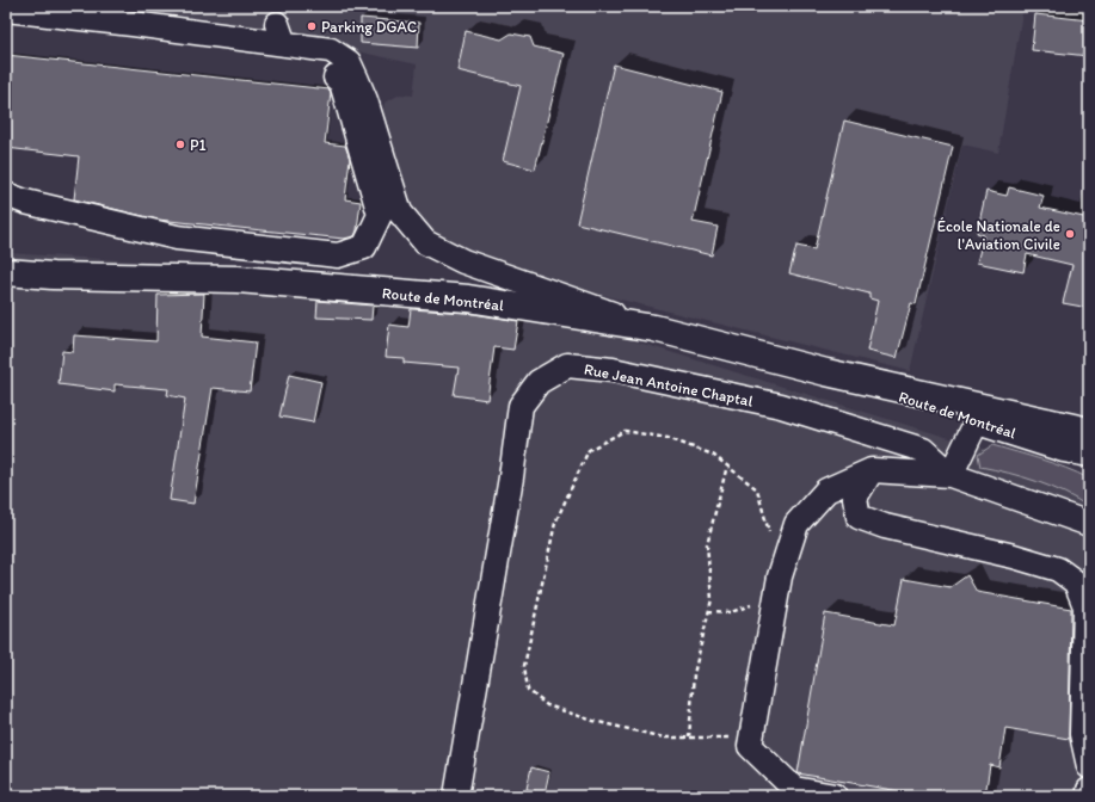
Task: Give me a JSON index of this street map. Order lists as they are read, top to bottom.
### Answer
{
  "streets": {
    "main road": ["Route de Montréal"],
    "street": ["Rue Jean Antoine Chaptal"]
  },
  "places": ["Parking DGAC", "P1", "École Nationale de l'Aviation Civile"]
}
